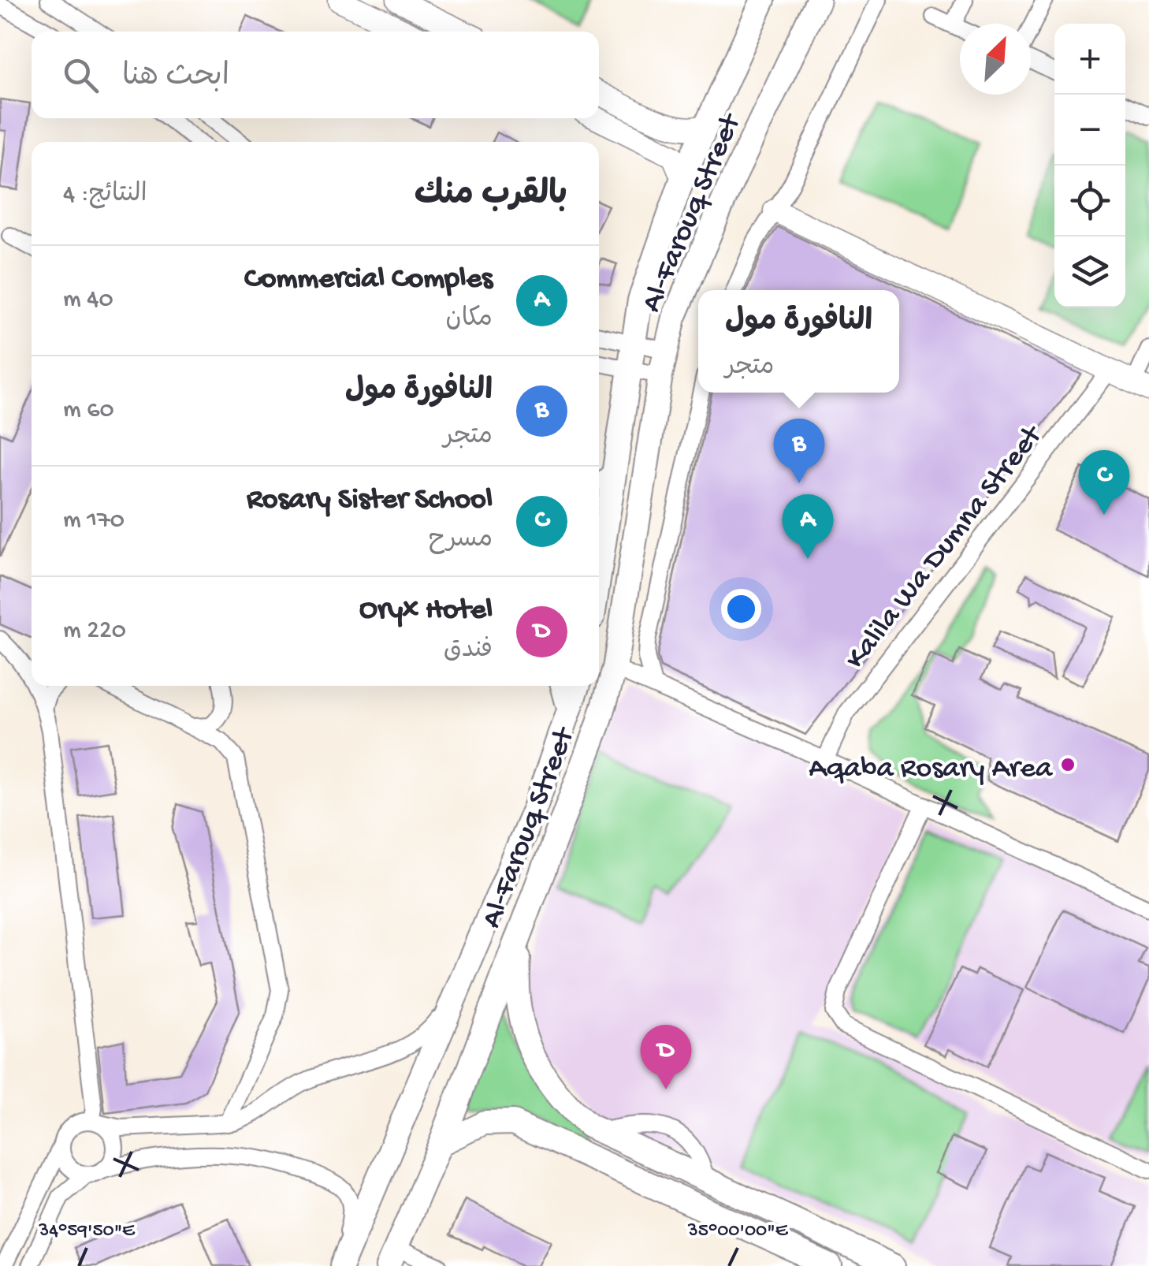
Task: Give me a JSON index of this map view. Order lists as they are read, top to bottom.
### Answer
{
  "streets": {
    "main road": ["Al-Farouq Street"],
    "street": ["Kalila Wa Dumna Street"]
  },
  "places": ["Aqaba Rosary Area"],
  "north": "top right",
  "page": {
    "map_buttons": ["+", "−"],
    "search": "ابحث هنا",
    "heading": ["بالقرب منك", "النتائج: 4"],
    "list": [
      {
        "mark": "A",
        "name": "Commercial Comples",
        "note": "مكان",
        "value": "40 m"
      },
      {
        "mark": "B",
        "name": "النافورة مول",
        "note": "متجر",
        "value": "60 m"
      },
      {
        "mark": "C",
        "name": "Rosary Sister School",
        "note": "مسرح",
        "value": "170 m"
      },
      {
        "mark": "D",
        "name": "Oryx Hotel",
        "note": "فندق",
        "value": "220 m"
      }
    ],
    "popup": ["النافورة مول", "متجر"],
    "pins": [
      "B",
      "C",
      "A",
      "D"
    ]
  },
  "coordinates": ["34°59'50\"E", "35°00'00\"E"]
}
